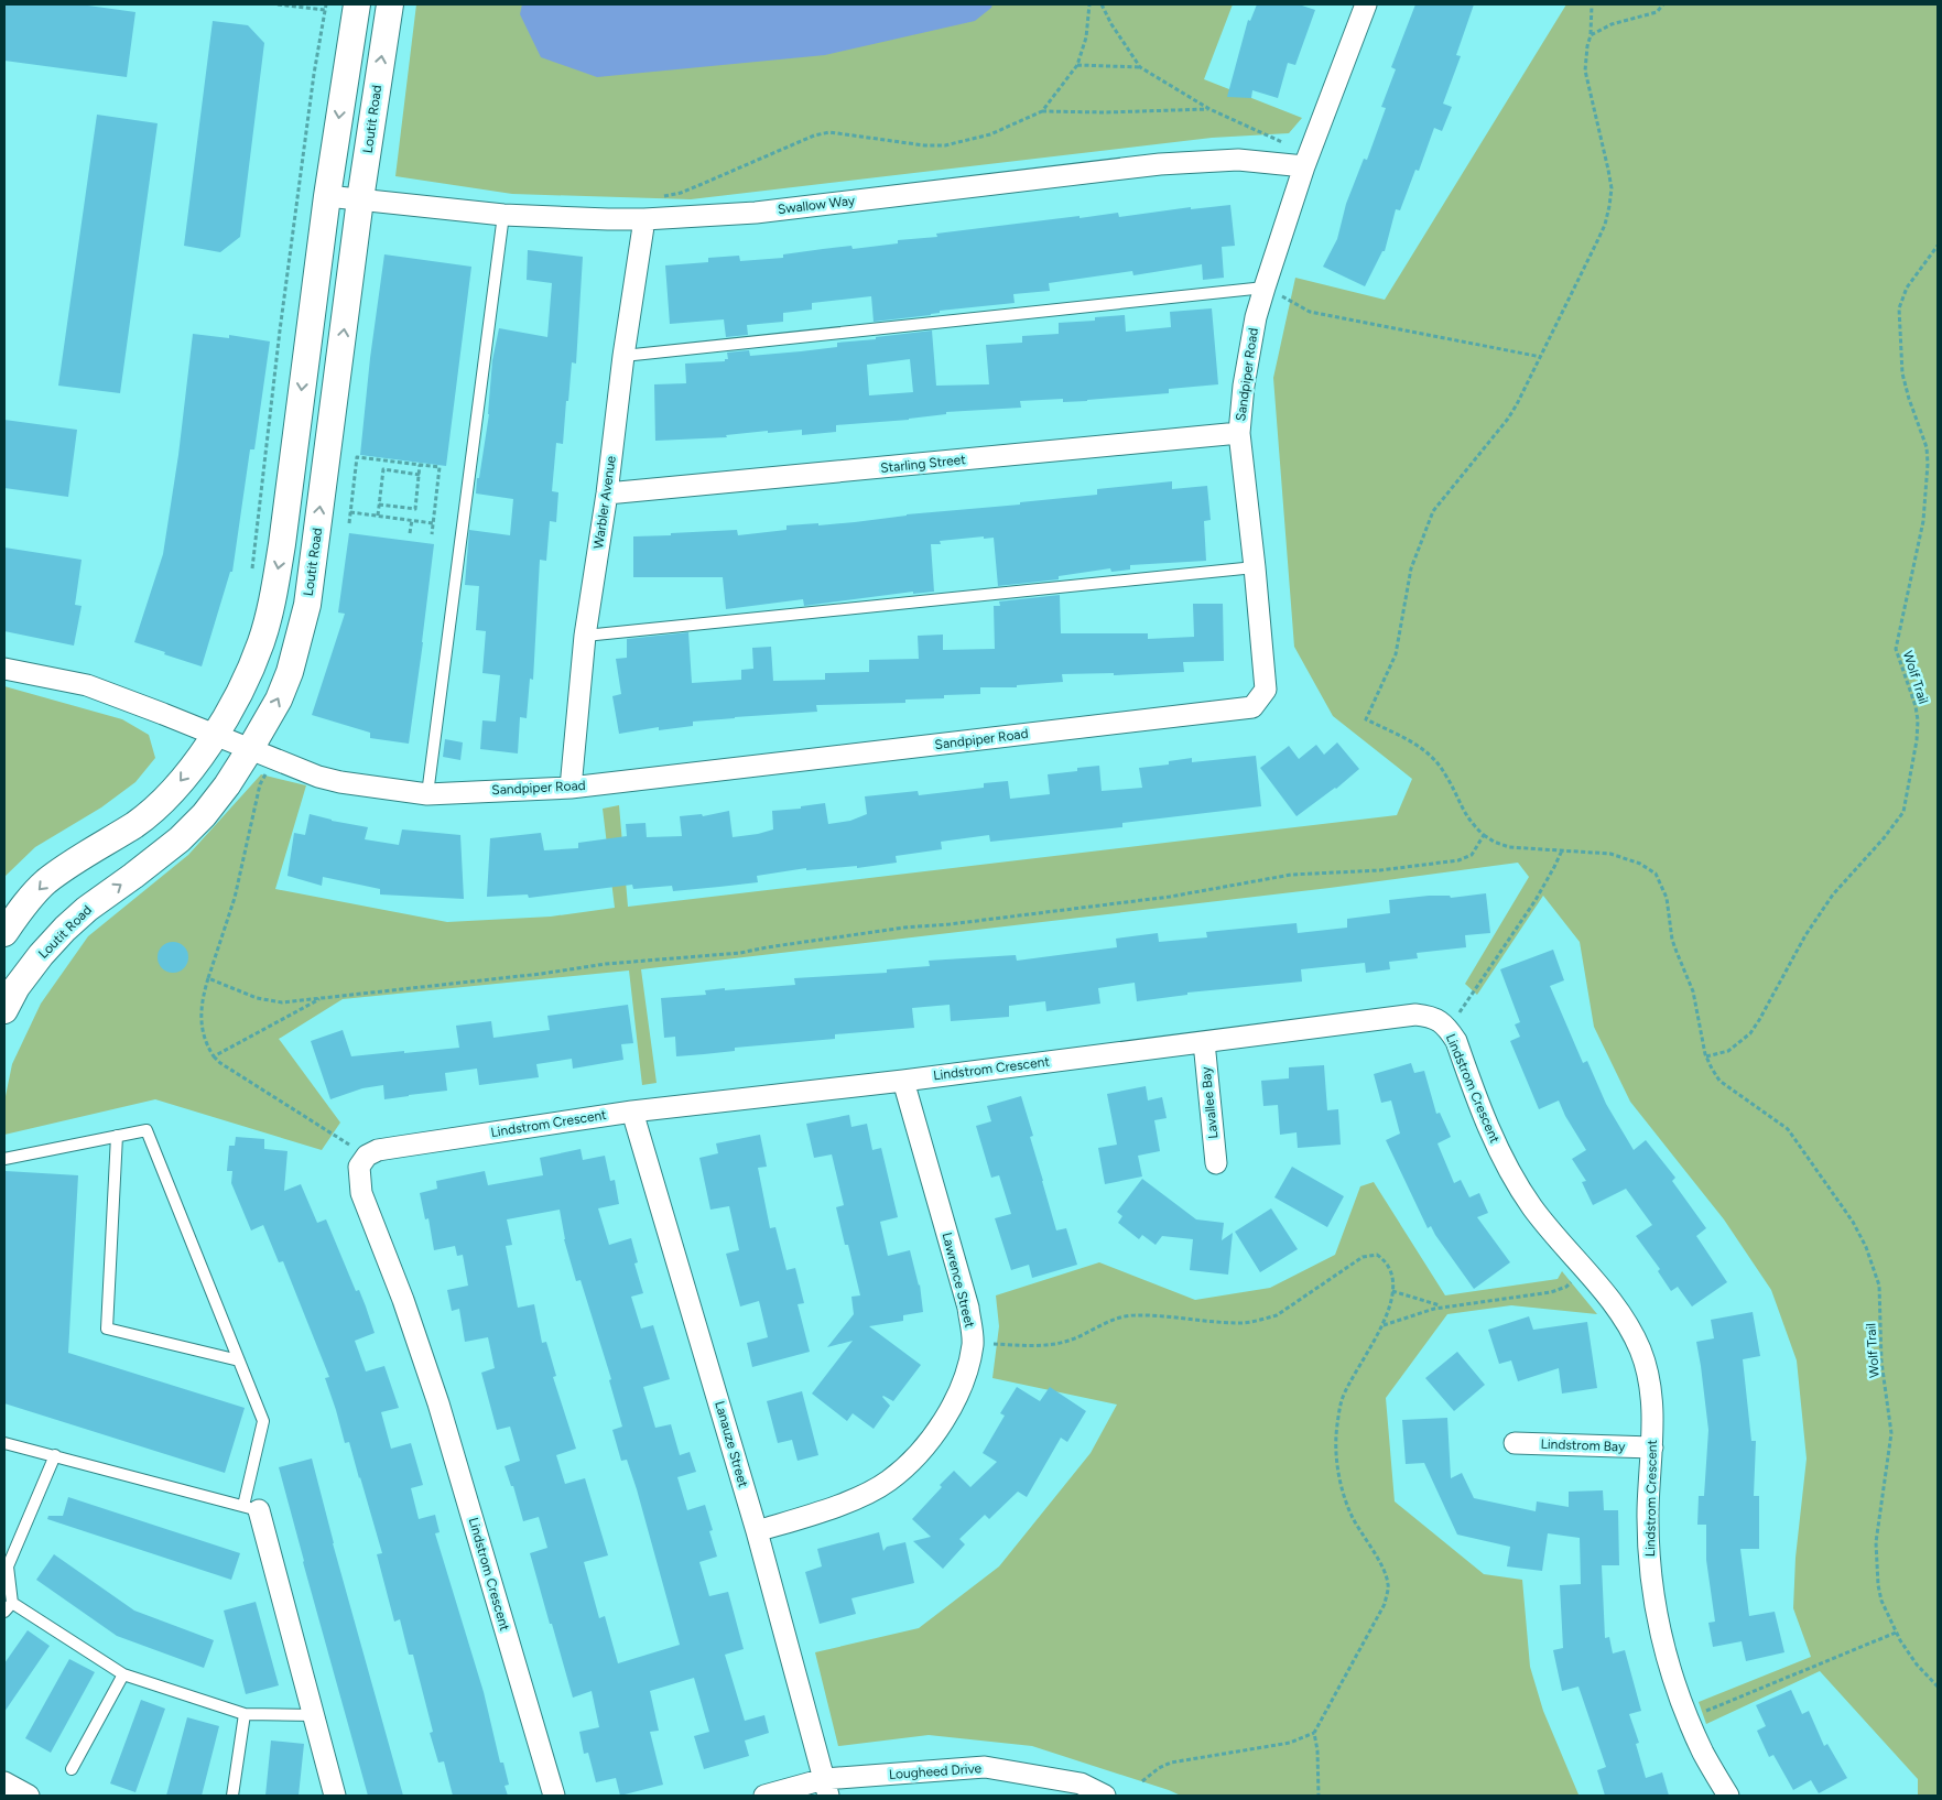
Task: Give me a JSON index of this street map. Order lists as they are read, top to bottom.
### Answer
{
  "streets": {
    "street": [
      "Loutit Road",
      "Swallow Way",
      "Sandpiper Road",
      "Starling Street",
      "Warbler Avenue",
      "Lindstrom Crescent",
      "Lavallee Bay",
      "Lawrence Street",
      "Lanauze Street",
      "Lindstrom Bay",
      "Lougheed Drive"
    ],
    "path": ["Wolf Trail"]
  },
  "crossings": [
    ["Loutit Road", "Swallow Way"],
    ["Loutit Road", "Sandpiper Road"],
    ["Swallow Way", "Sandpiper Road"],
    ["Swallow Way", "Warbler Avenue"],
    ["Sandpiper Road", "Starling Street"],
    ["Sandpiper Road", "Warbler Avenue"],
    ["Starling Street", "Warbler Avenue"],
    ["Lindstrom Crescent", "Lavallee Bay"],
    ["Lindstrom Crescent", "Lawrence Street"],
    ["Lindstrom Crescent", "Lanauze Street"],
    ["Lindstrom Crescent", "Lindstrom Bay"],
    ["Lawrence Street", "Lanauze Street"],
    ["Lanauze Street", "Lougheed Drive"]
  ]
}
